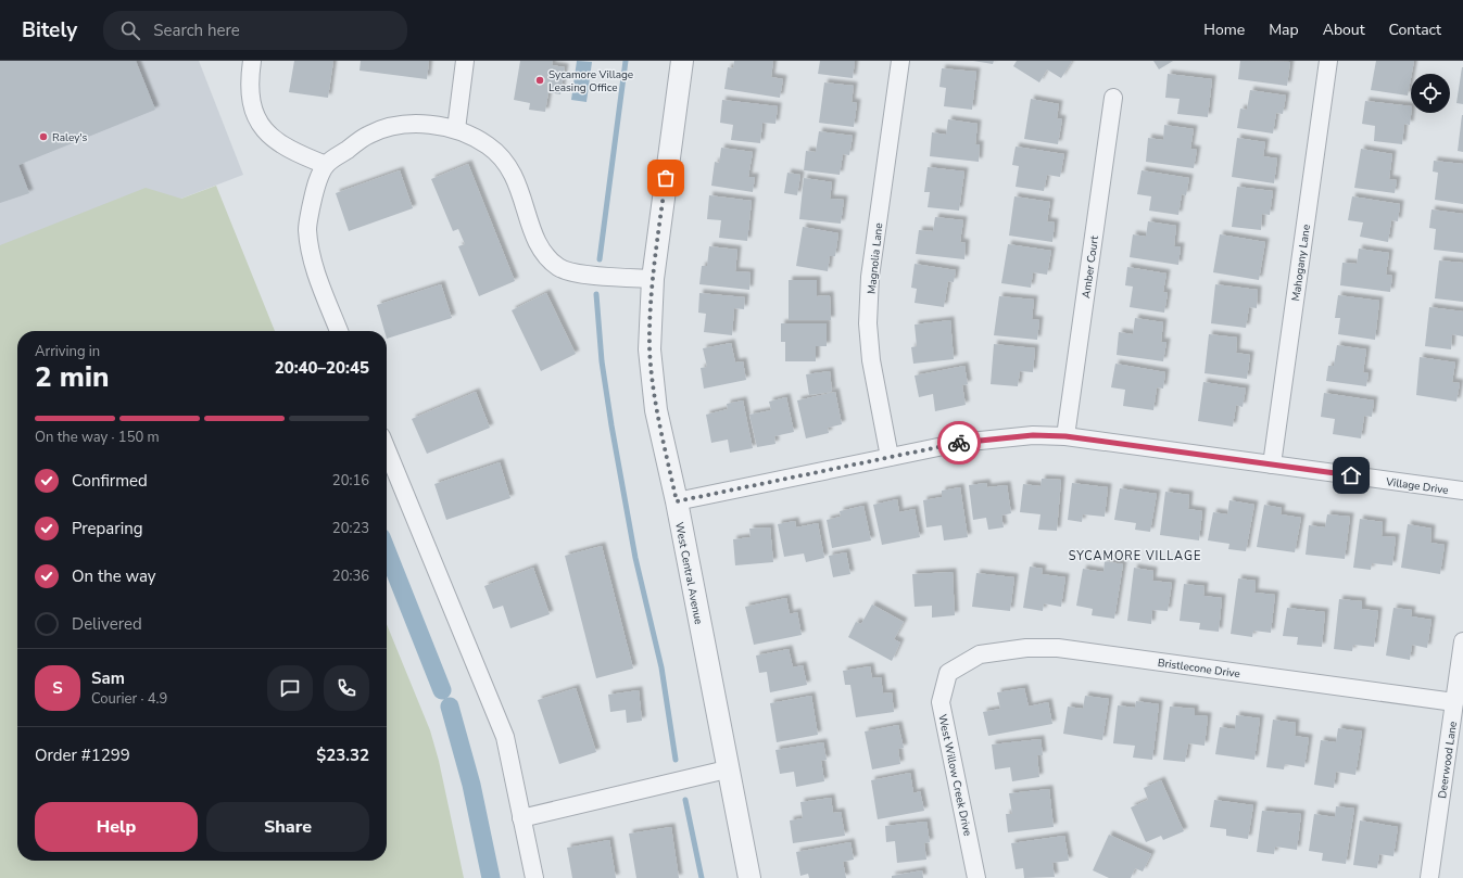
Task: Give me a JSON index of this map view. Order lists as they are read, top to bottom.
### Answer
{
  "streets": {
    "street": [
      "Magnolia Lane",
      "Mahogany Lane",
      "Amber Court",
      "Village Drive",
      "West Central Avenue",
      "Bristlecone Drive",
      "Deerwood Lane",
      "West Willow Creek Drive"
    ]
  },
  "crossings": [
    ["Magnolia Lane", "Village Drive"],
    ["Mahogany Lane", "Village Drive"],
    ["Amber Court", "Village Drive"],
    ["Village Drive", "West Central Avenue"],
    ["Bristlecone Drive", "Deerwood Lane"],
    ["Bristlecone Drive", "West Willow Creek Drive"]
  ],
  "districts": ["SYCAMORE VILLAGE"],
  "places": ["Sycamore Village Leasing Office", "Raley's"],
  "page": {
    "header": "Bitely",
    "search": "Search here",
    "nav": [
      "Home",
      "Map",
      "About",
      "Contact"
    ],
    "heading": ["2 min", "Arriving in", "20:40–20:45"],
    "panel": [
      "Sam",
      "Courier · 4.9",
      "Order #1299",
      "$23.32"
    ],
    "bar": "On the way · 150 m",
    "list": [
      ["Confirmed", "20:16"],
      ["Preparing", "20:23"],
      ["On the way", "20:36"],
      "Delivered"
    ],
    "round": "S",
    "buttons": ["Help", "Share"]
  }
}
